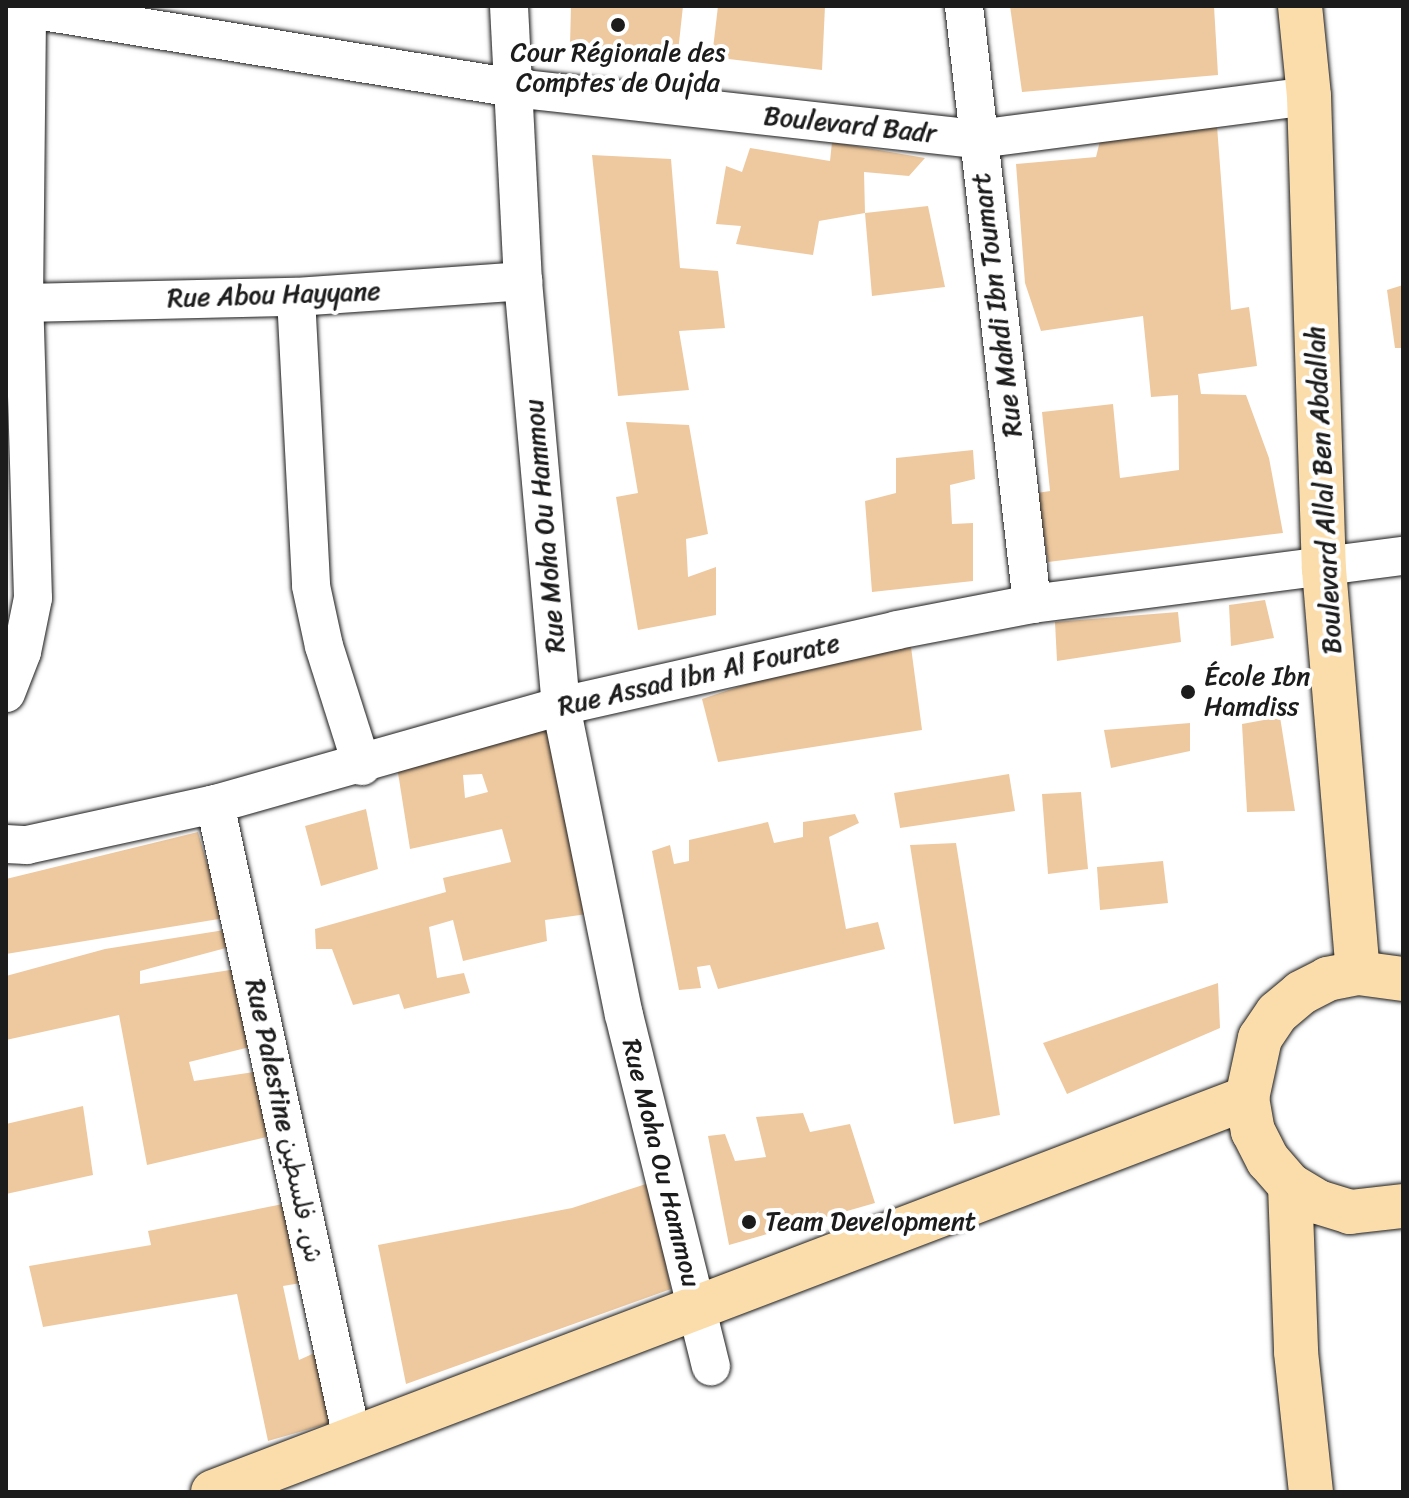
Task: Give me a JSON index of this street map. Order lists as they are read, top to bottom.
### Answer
{
  "streets": {
    "main road": ["Boulevard Allal Ben Abdallah"],
    "street": [
      "Boulevard Badr",
      "Rue Abou Hayyane",
      "Rue Mahdi Ibn Toumart",
      "Rue Moha Ou Hammou",
      "Rue Assad Ibn Al Fourate",
      "Rue Palestine ش. فلسطين"
    ]
  },
  "crossings": [
    ["Boulevard Badr", "Rue Mahdi Ibn Toumart"],
    ["Boulevard Badr", "Boulevard Allal Ben Abdallah"],
    ["Boulevard Badr", "Rue Moha Ou Hammou"],
    ["Rue Abou Hayyane", "Rue Moha Ou Hammou"],
    ["Rue Mahdi Ibn Toumart", "Rue Assad Ibn Al Fourate"],
    ["Boulevard Allal Ben Abdallah", "Rue Assad Ibn Al Fourate"],
    ["Rue Moha Ou Hammou", "Rue Assad Ibn Al Fourate"],
    ["Rue Assad Ibn Al Fourate", "Rue Palestine ش. فلسطين"]
  ],
  "places": ["Cour Régionale des Comptes de Oujda", "École Ibn Hamdiss", "Team Development"]
}
